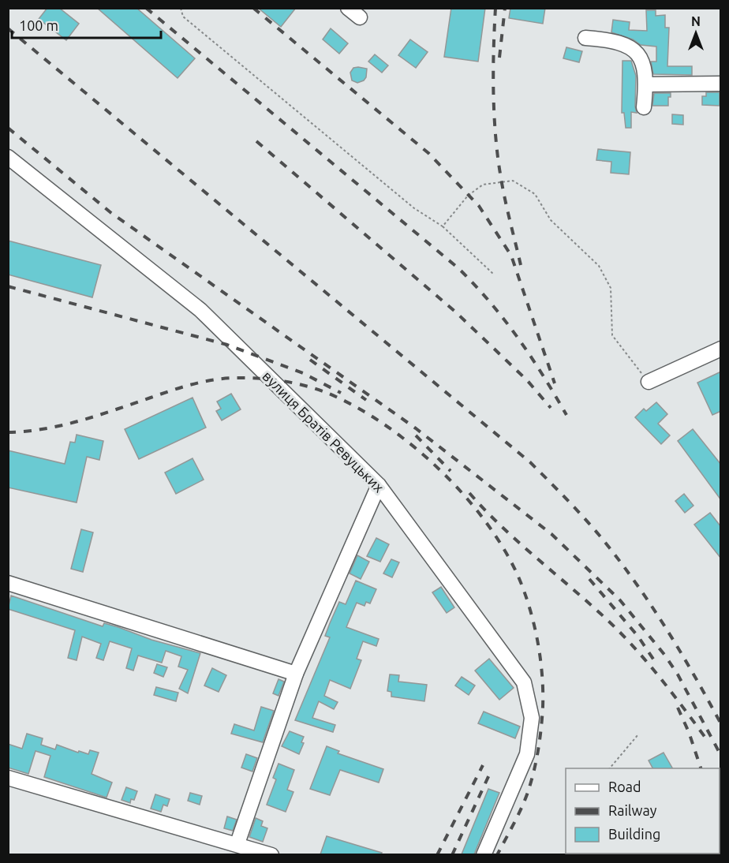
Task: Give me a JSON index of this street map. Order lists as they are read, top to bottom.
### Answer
{
  "streets": {
    "street": ["вулиця Братів Ревуцьких"]
  },
  "legend": ["Road", "Railway", "Building"],
  "scale_bar": "100 m",
  "north": "top"
}
